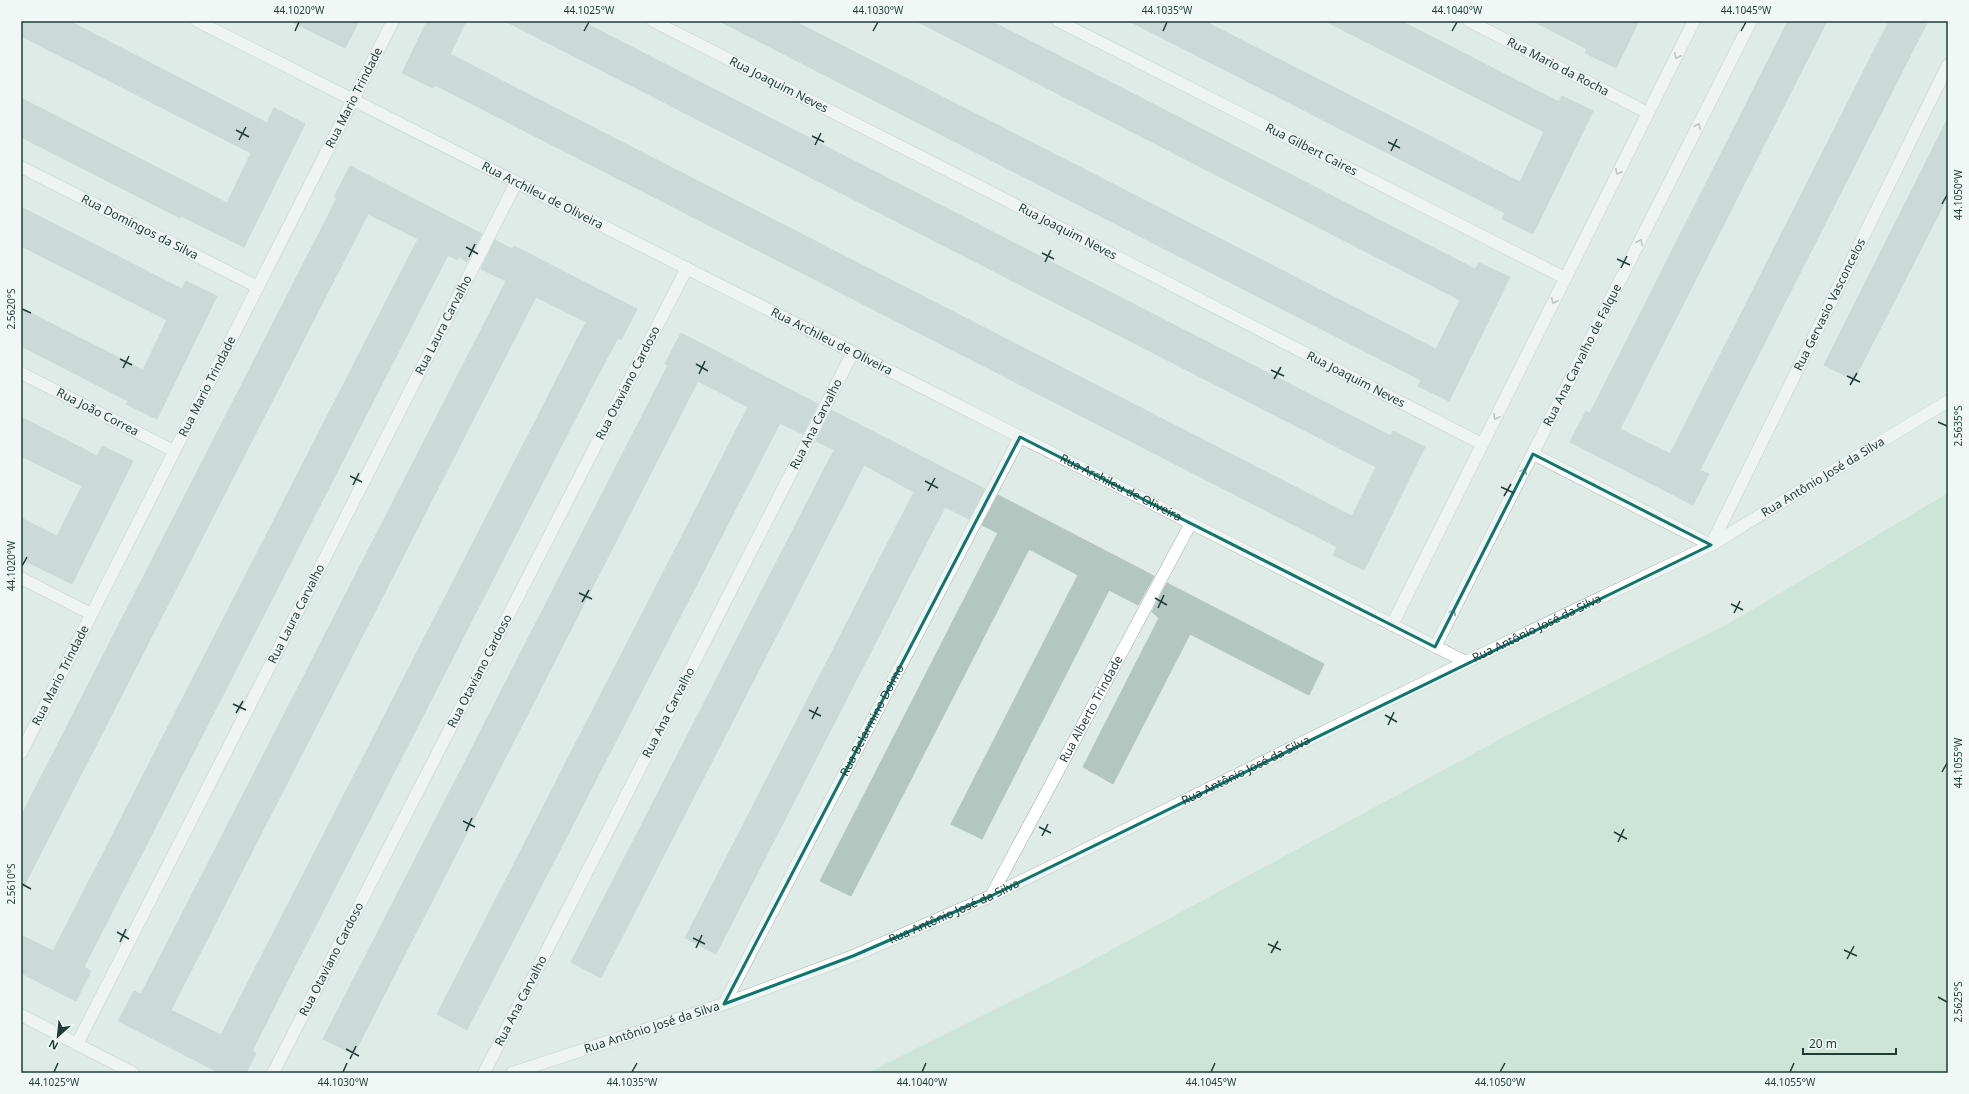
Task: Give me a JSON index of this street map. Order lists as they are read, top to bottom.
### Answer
{
  "streets": {
    "street": [
      "Rua Mario da Rocha",
      "Rua Joaquim Neves",
      "Rua Mario Trindade",
      "Rua Gilbert Caires",
      "Rua Archileu de Oliveira",
      "Rua Domingos da Silva",
      "Rua Gervasio Vasconcelos",
      "Rua Laura Carvalho",
      "Rua Ana Carvalho de Falque",
      "Rua Otaviano Cardoso",
      "Rua João Correa",
      "Rua Ana Carvalho",
      "Rua Antônio José da Silva",
      "Rua Alberto Trindade",
      "Rua Belarmino Doimo"
    ]
  },
  "crossings": [
    ["Rua Mario Trindade", "Rua Archileu de Oliveira"],
    ["Rua Mario Trindade", "Rua Domingos da Silva"],
    ["Rua Mario Trindade", "Rua João Correa"],
    ["Rua Archileu de Oliveira", "Rua Laura Carvalho"],
    ["Rua Archileu de Oliveira", "Rua Ana Carvalho de Falque"],
    ["Rua Archileu de Oliveira", "Rua Otaviano Cardoso"],
    ["Rua Archileu de Oliveira", "Rua Ana Carvalho"],
    ["Rua Archileu de Oliveira", "Rua Antônio José da Silva"],
    ["Rua Archileu de Oliveira", "Rua Alberto Trindade"],
    ["Rua Archileu de Oliveira", "Rua Belarmino Doimo"],
    ["Rua Gervasio Vasconcelos", "Rua Antônio José da Silva"],
    ["Rua Antônio José da Silva", "Rua Alberto Trindade"],
    ["Rua Antônio José da Silva", "Rua Belarmino Doimo"]
  ],
  "scale_bar": "20 m",
  "north": "bottom left",
  "coordinates": [
    "44.1020°W",
    "44.1025°W",
    "44.1030°W",
    "44.1035°W",
    "44.1040°W",
    "44.1045°W",
    "44.1050°W",
    "2.5620°S",
    "2.5635°S",
    "44.1055°W",
    "2.5610°S",
    "2.5625°S"
  ]
}
